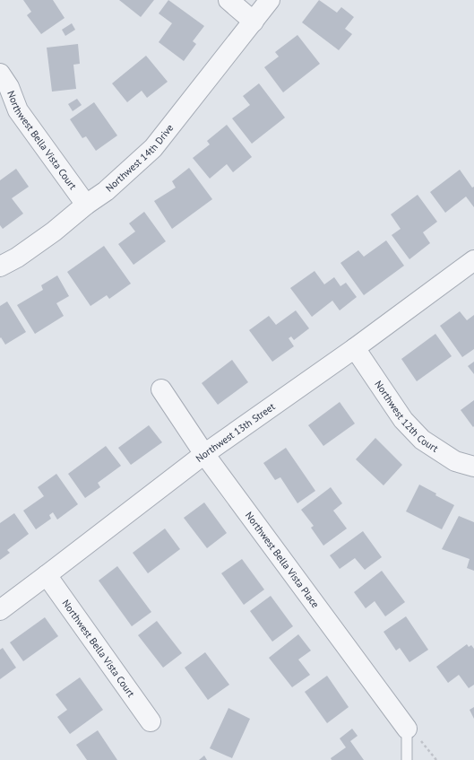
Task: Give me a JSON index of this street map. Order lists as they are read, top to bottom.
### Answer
{
  "streets": {
    "street": [
      "Northwest Bella Vista Court",
      "Northwest 14th Drive",
      "Northwest 12th Court",
      "Northwest 13th Street",
      "Northwest Bella Vista Place"
    ]
  },
  "crossings": [
    ["Northwest Bella Vista Court", "Northwest 14th Drive"],
    ["Northwest Bella Vista Court", "Northwest 13th Street"],
    ["Northwest 12th Court", "Northwest 13th Street"],
    ["Northwest 13th Street", "Northwest Bella Vista Place"]
  ]
}
